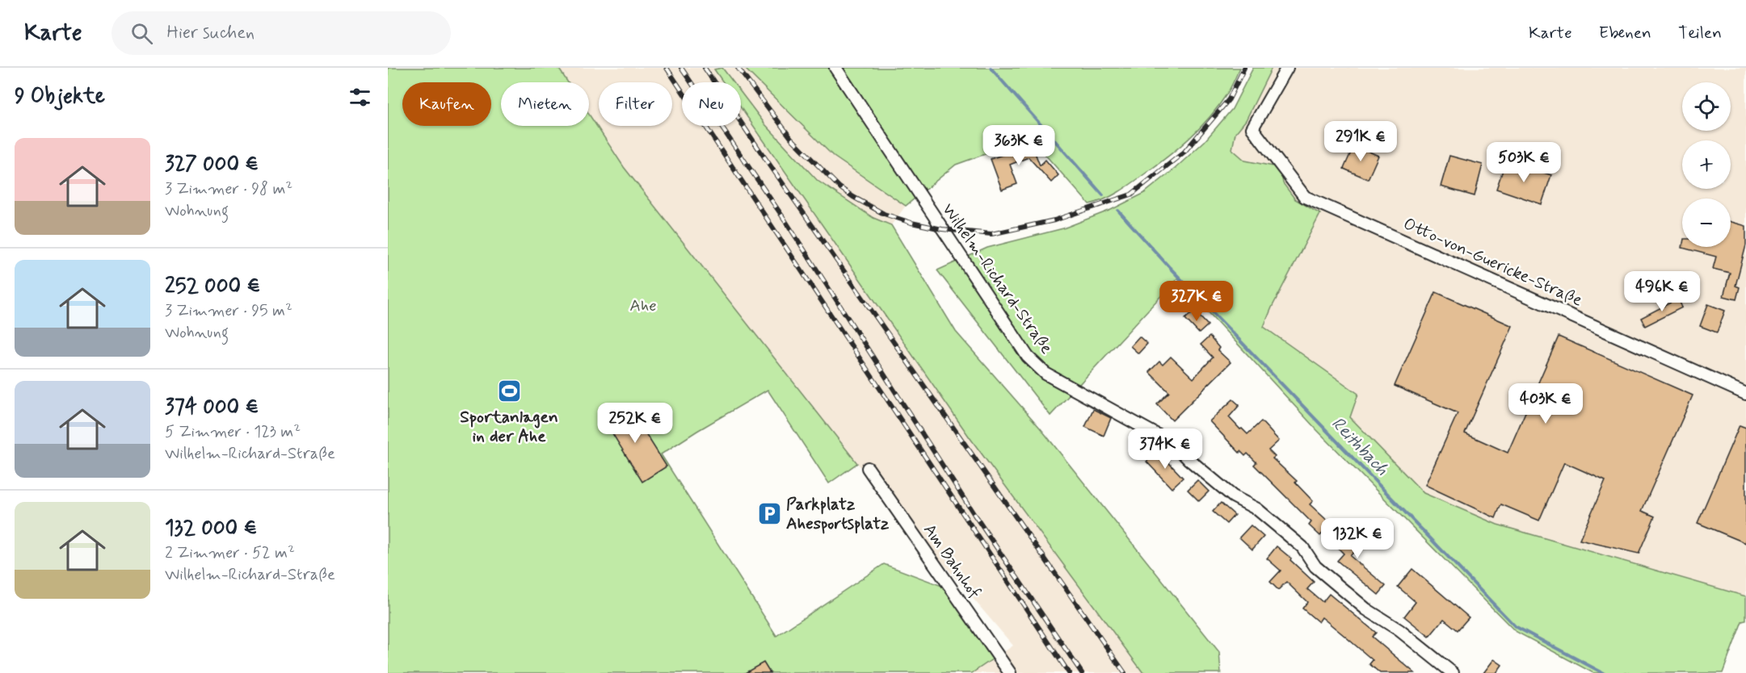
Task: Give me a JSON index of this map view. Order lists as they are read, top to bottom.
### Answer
{
  "streets": {
    "street": ["Otto-von-Guericke-Straße", "Wilhelm-Richard-Straße", "Am Bahnhof"]
  },
  "water": ["Reithbach"],
  "parks": ["Ahe"],
  "places": {
    "sports": ["Sportanlagen in der Ahe"],
    "parking": ["Parkplatz Ahesportsplatz"]
  },
  "page": {
    "header": "Karte",
    "search": "Hier suchen",
    "nav": ["Karte", "Ebenen", "Teilen"],
    "heading": "9 Objekte",
    "map_buttons": ["+", "−"],
    "chip": [
      "Kaufen",
      "Mieten",
      "Filter",
      "Neu"
    ],
    "price": [
      "291K €",
      "363K €",
      "503K €",
      "496K €",
      "327K €",
      "403K €",
      "252K €",
      "374K €",
      "132K €"
    ],
    "list": [
      {
        "name": "327 000 €",
        "note": "3 Zimmer · 98 m² · Wohnung"
      },
      {
        "name": "252 000 €",
        "note": "3 Zimmer · 95 m² · Wohnung"
      },
      {
        "name": "374 000 €",
        "note": "5 Zimmer · 123 m² · Wilhelm-Richard-Straße"
      },
      {
        "name": "132 000 €",
        "note": "2 Zimmer · 52 m² · Wilhelm-Richard-Straße"
      }
    ]
  }
}
